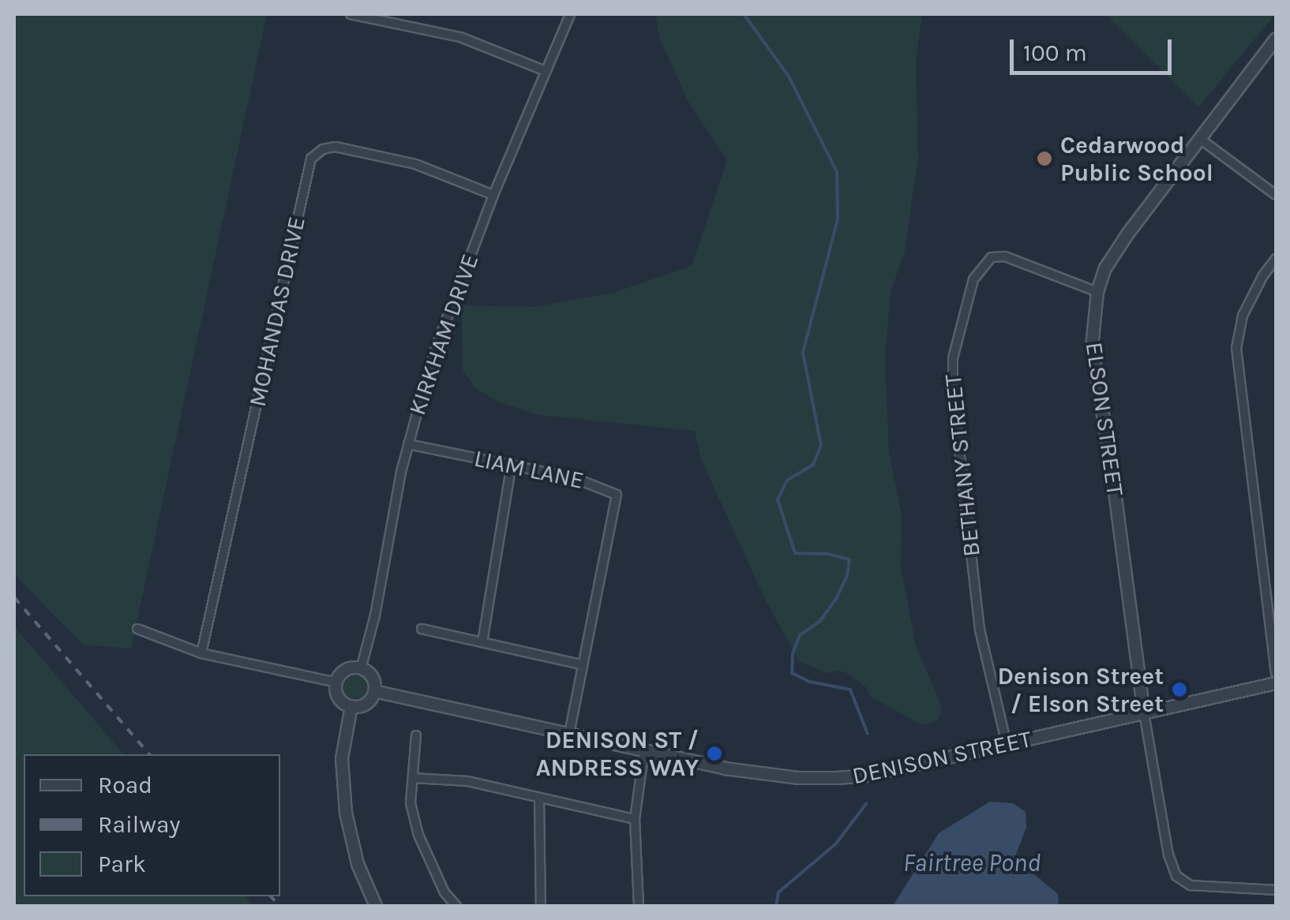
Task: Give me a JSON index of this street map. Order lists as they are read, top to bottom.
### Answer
{
  "streets": {
    "street": [
      "MOHANDAS DRIVE",
      "KIRKHAM DRIVE",
      "ELSON STREET",
      "BETHANY STREET",
      "LIAM LANE",
      "DENISON STREET"
    ]
  },
  "crossings": [
    ["MOHANDAS DRIVE", "KIRKHAM DRIVE"],
    ["KIRKHAM DRIVE", "LIAM LANE"],
    ["KIRKHAM DRIVE", "DENISON STREET"],
    ["ELSON STREET", "BETHANY STREET"],
    ["ELSON STREET", "DENISON STREET"],
    ["BETHANY STREET", "DENISON STREET"]
  ],
  "water": ["Fairtree Pond"],
  "places": ["Cedarwood Public School", "Denison Street / Elson Street", "DENISON ST / ANDRESS WAY"],
  "legend": ["Road", "Railway", "Park"],
  "scale_bar": "100 m"
}
